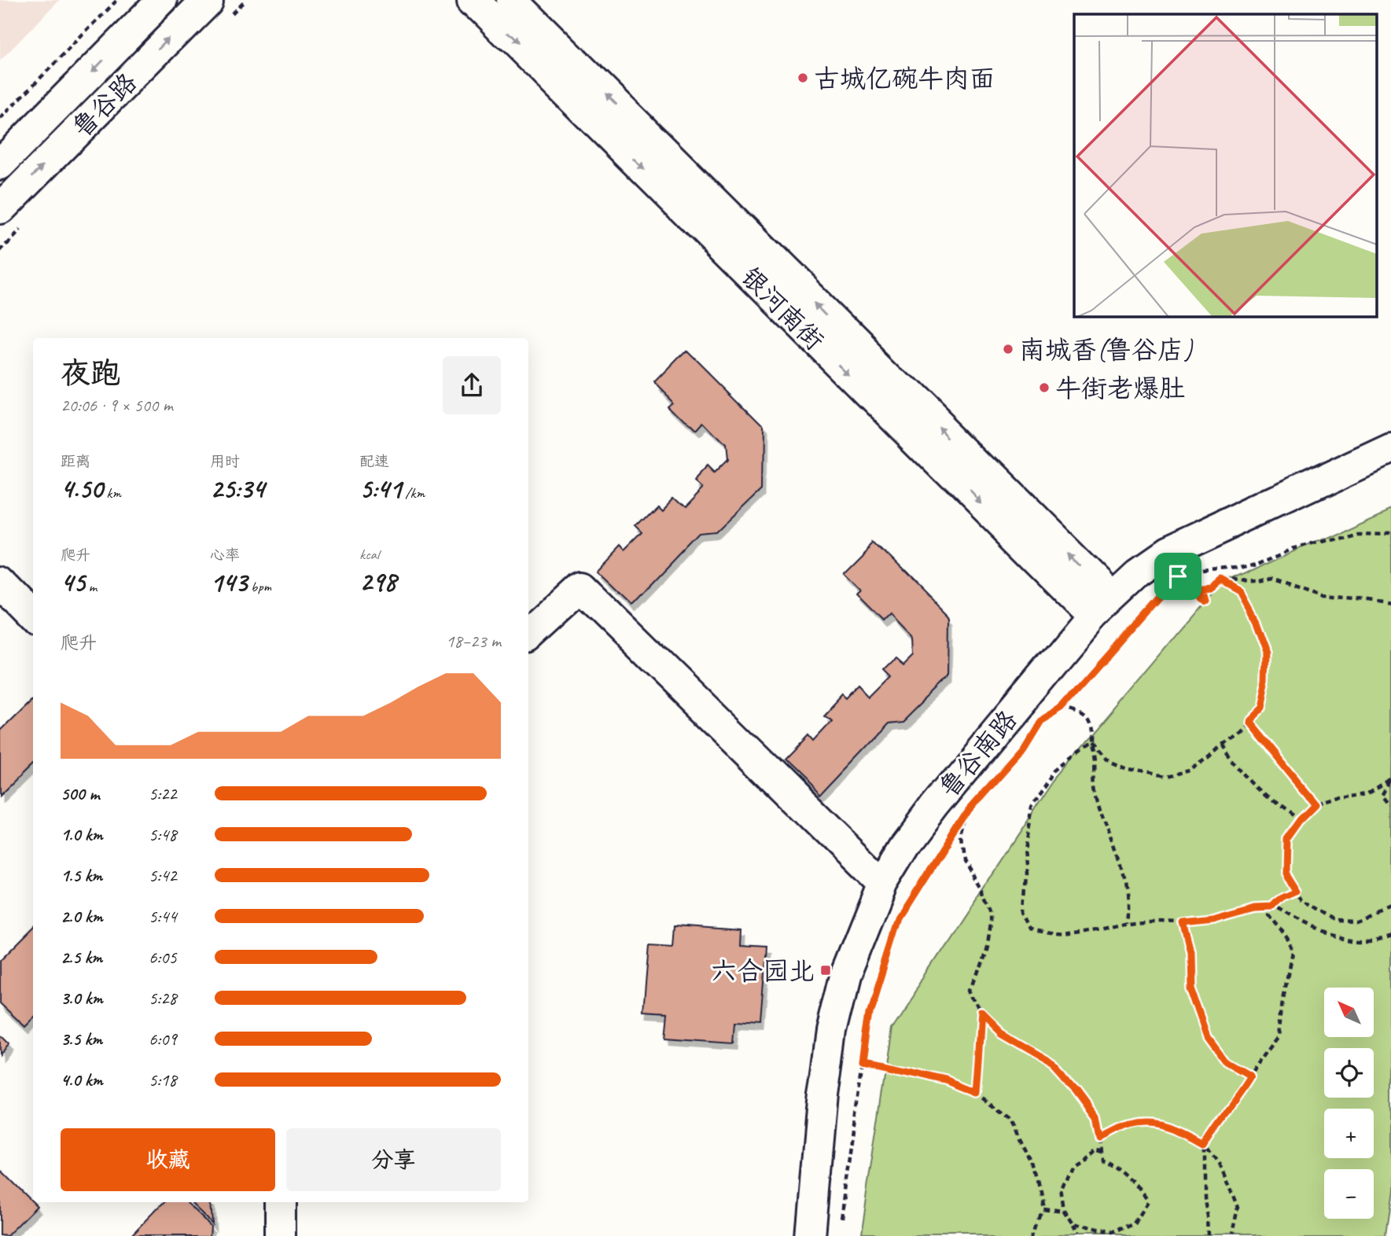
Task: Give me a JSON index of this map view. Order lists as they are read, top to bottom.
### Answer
{
  "streets": {
    "main road": ["鲁谷路", "银河南街", "鲁谷南路"]
  },
  "crossings": [
    ["银河南街", "鲁谷南路"]
  ],
  "places": {
    "other": ["古城亿碗牛肉面", "南城香(鲁谷店)", "牛街老爆肚"],
    "transit": ["六合园北"]
  },
  "north": "top left",
  "page": {
    "heading": ["夜跑", "20:06 · 9 × 500 m"],
    "stats": [
      ["距离", "4.50 km"],
      ["用时", "25:34"],
      ["配速", "5:41 /km"],
      ["爬升", "45 m"],
      ["心率", "143 bpm"],
      ["kcal", "298"]
    ],
    "chart": ["爬升", "18–23 m"],
    "list": [
      {
        "name": "500 m",
        "note": "5:22"
      },
      {
        "name": "1.0 km",
        "note": "5:48"
      },
      {
        "name": "1.5 km",
        "note": "5:42"
      },
      {
        "name": "2.0 km",
        "note": "5:44"
      },
      {
        "name": "2.5 km",
        "note": "6:05"
      },
      {
        "name": "3.0 km",
        "note": "5:28"
      },
      {
        "name": "3.5 km",
        "note": "6:09"
      },
      {
        "name": "4.0 km",
        "note": "5:18"
      }
    ],
    "map_buttons": ["+", "−"],
    "buttons": ["收藏", "分享"]
  }
}
